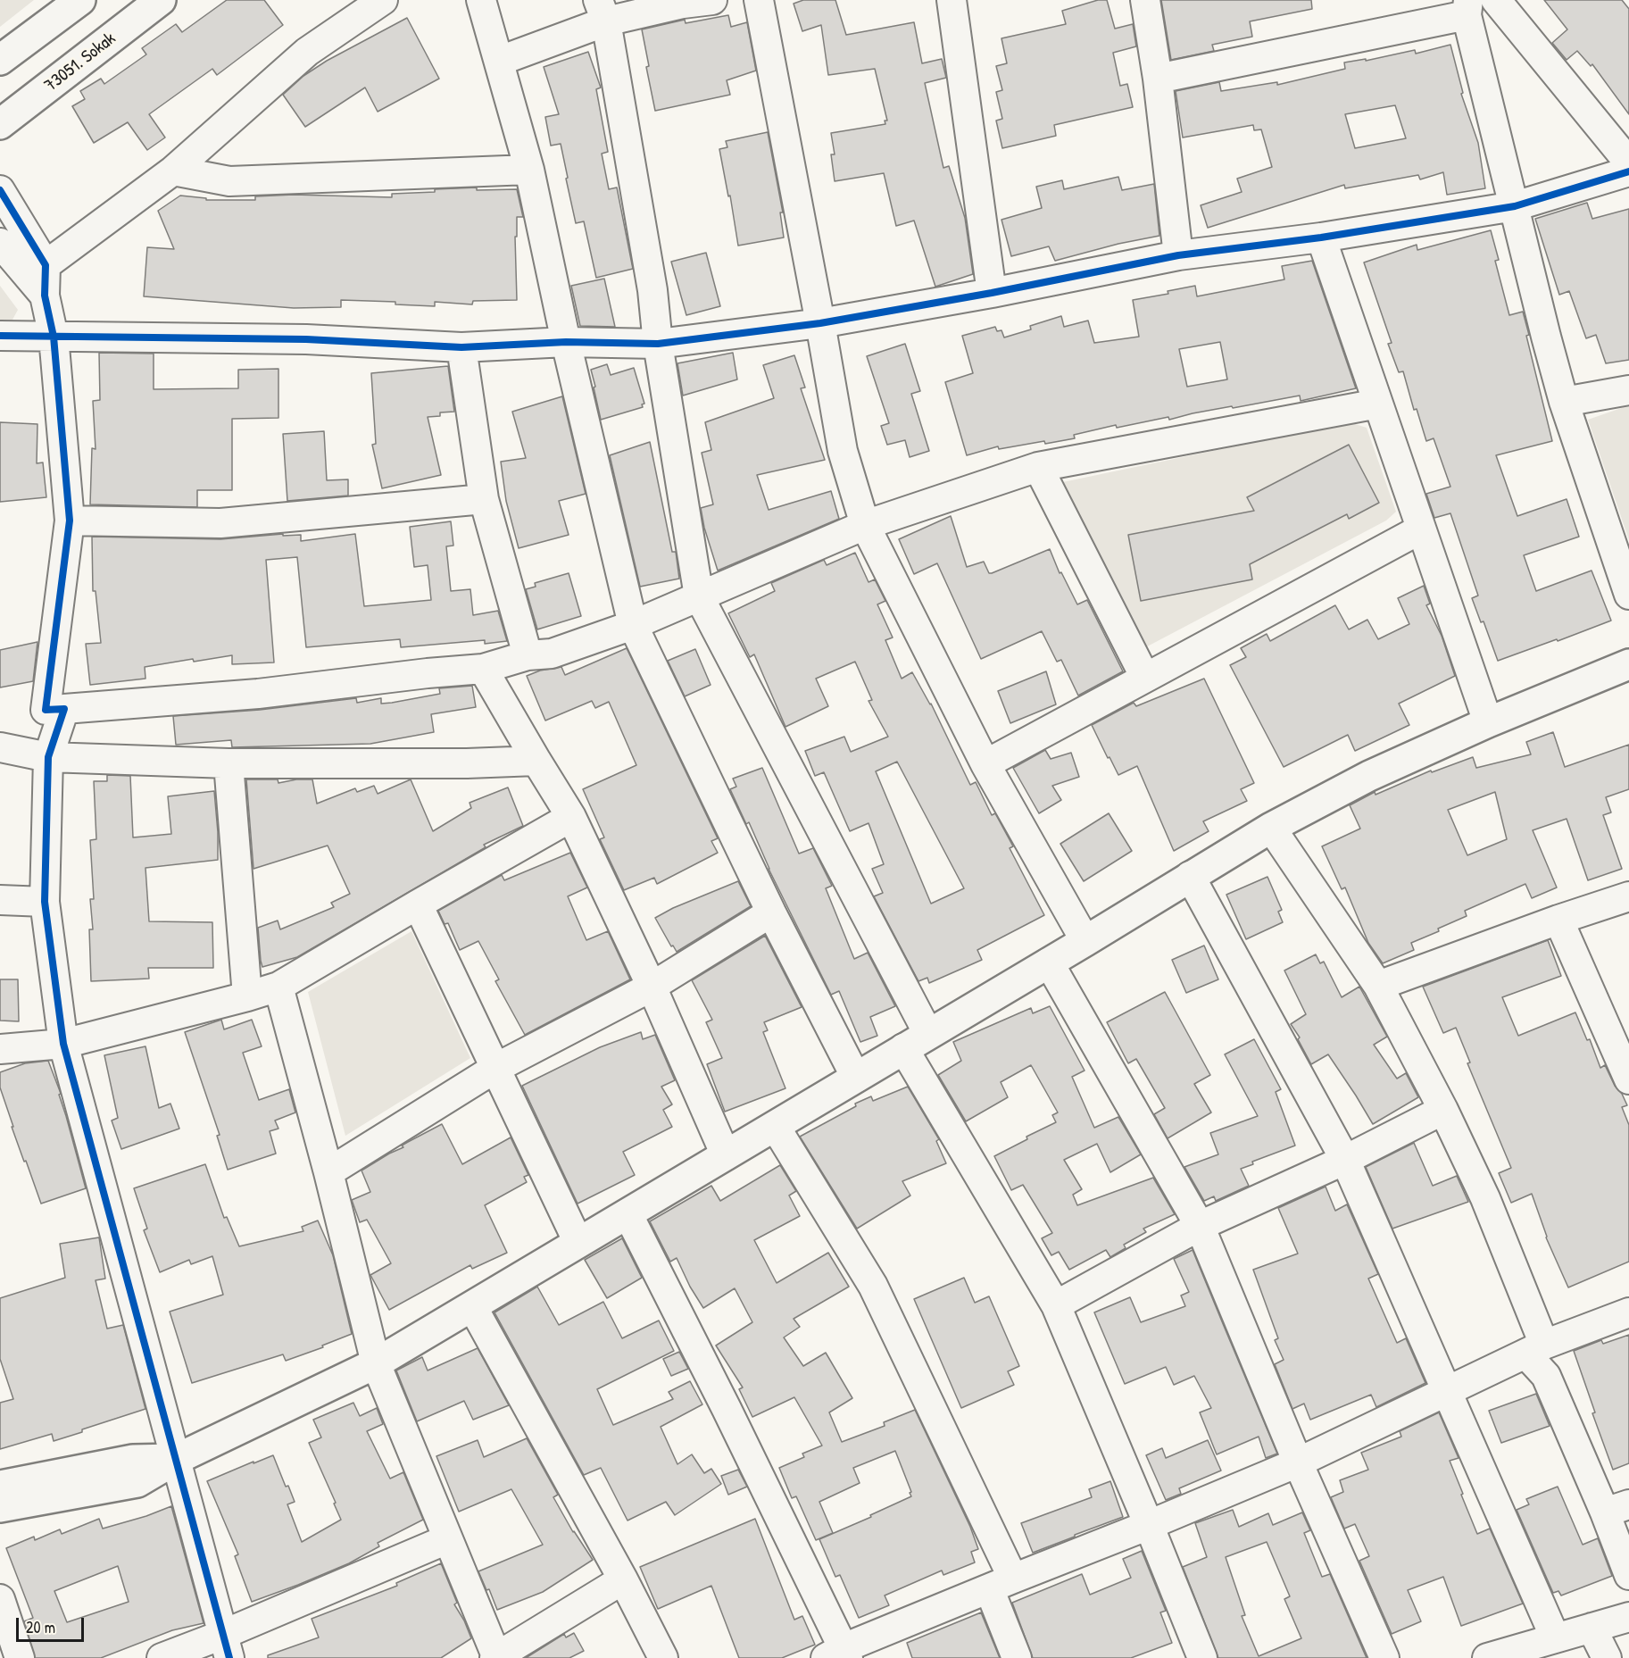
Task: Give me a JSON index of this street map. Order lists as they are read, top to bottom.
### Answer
{
  "streets": {
    "main road": ["73051. Sokak"]
  },
  "scale_bar": "20 m"
}
